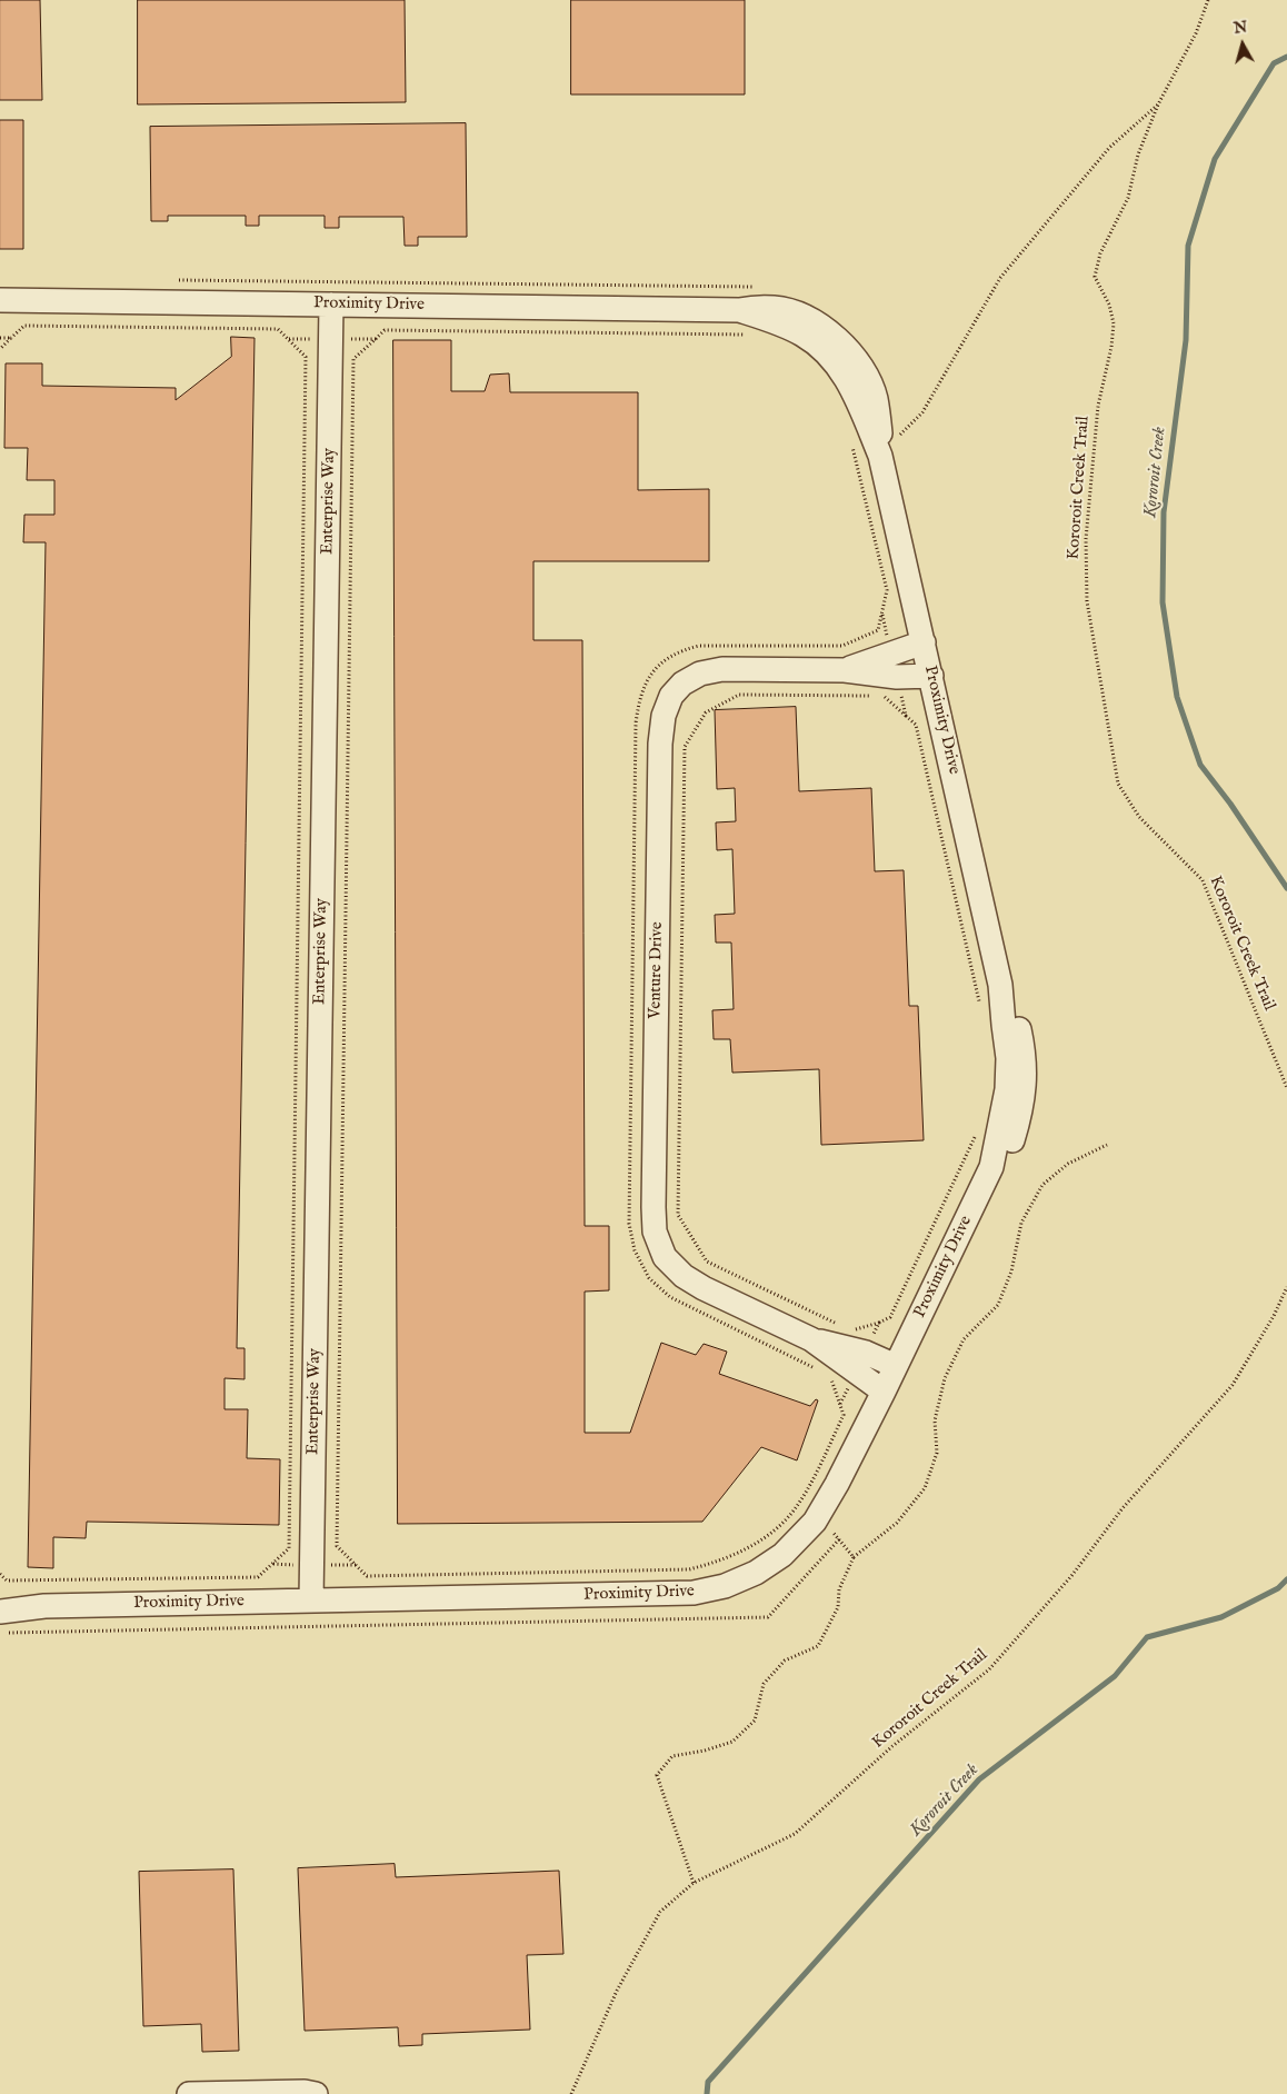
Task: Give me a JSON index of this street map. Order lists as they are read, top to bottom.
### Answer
{
  "streets": {
    "street": ["Proximity Drive", "Enterprise Way", "Venture Drive"],
    "path": ["Kororoit Creek Trail"]
  },
  "crossings": [
    ["Proximity Drive", "Enterprise Way"],
    ["Proximity Drive", "Venture Drive"]
  ],
  "water": ["Kororoit Creek"],
  "north": "top"
}
